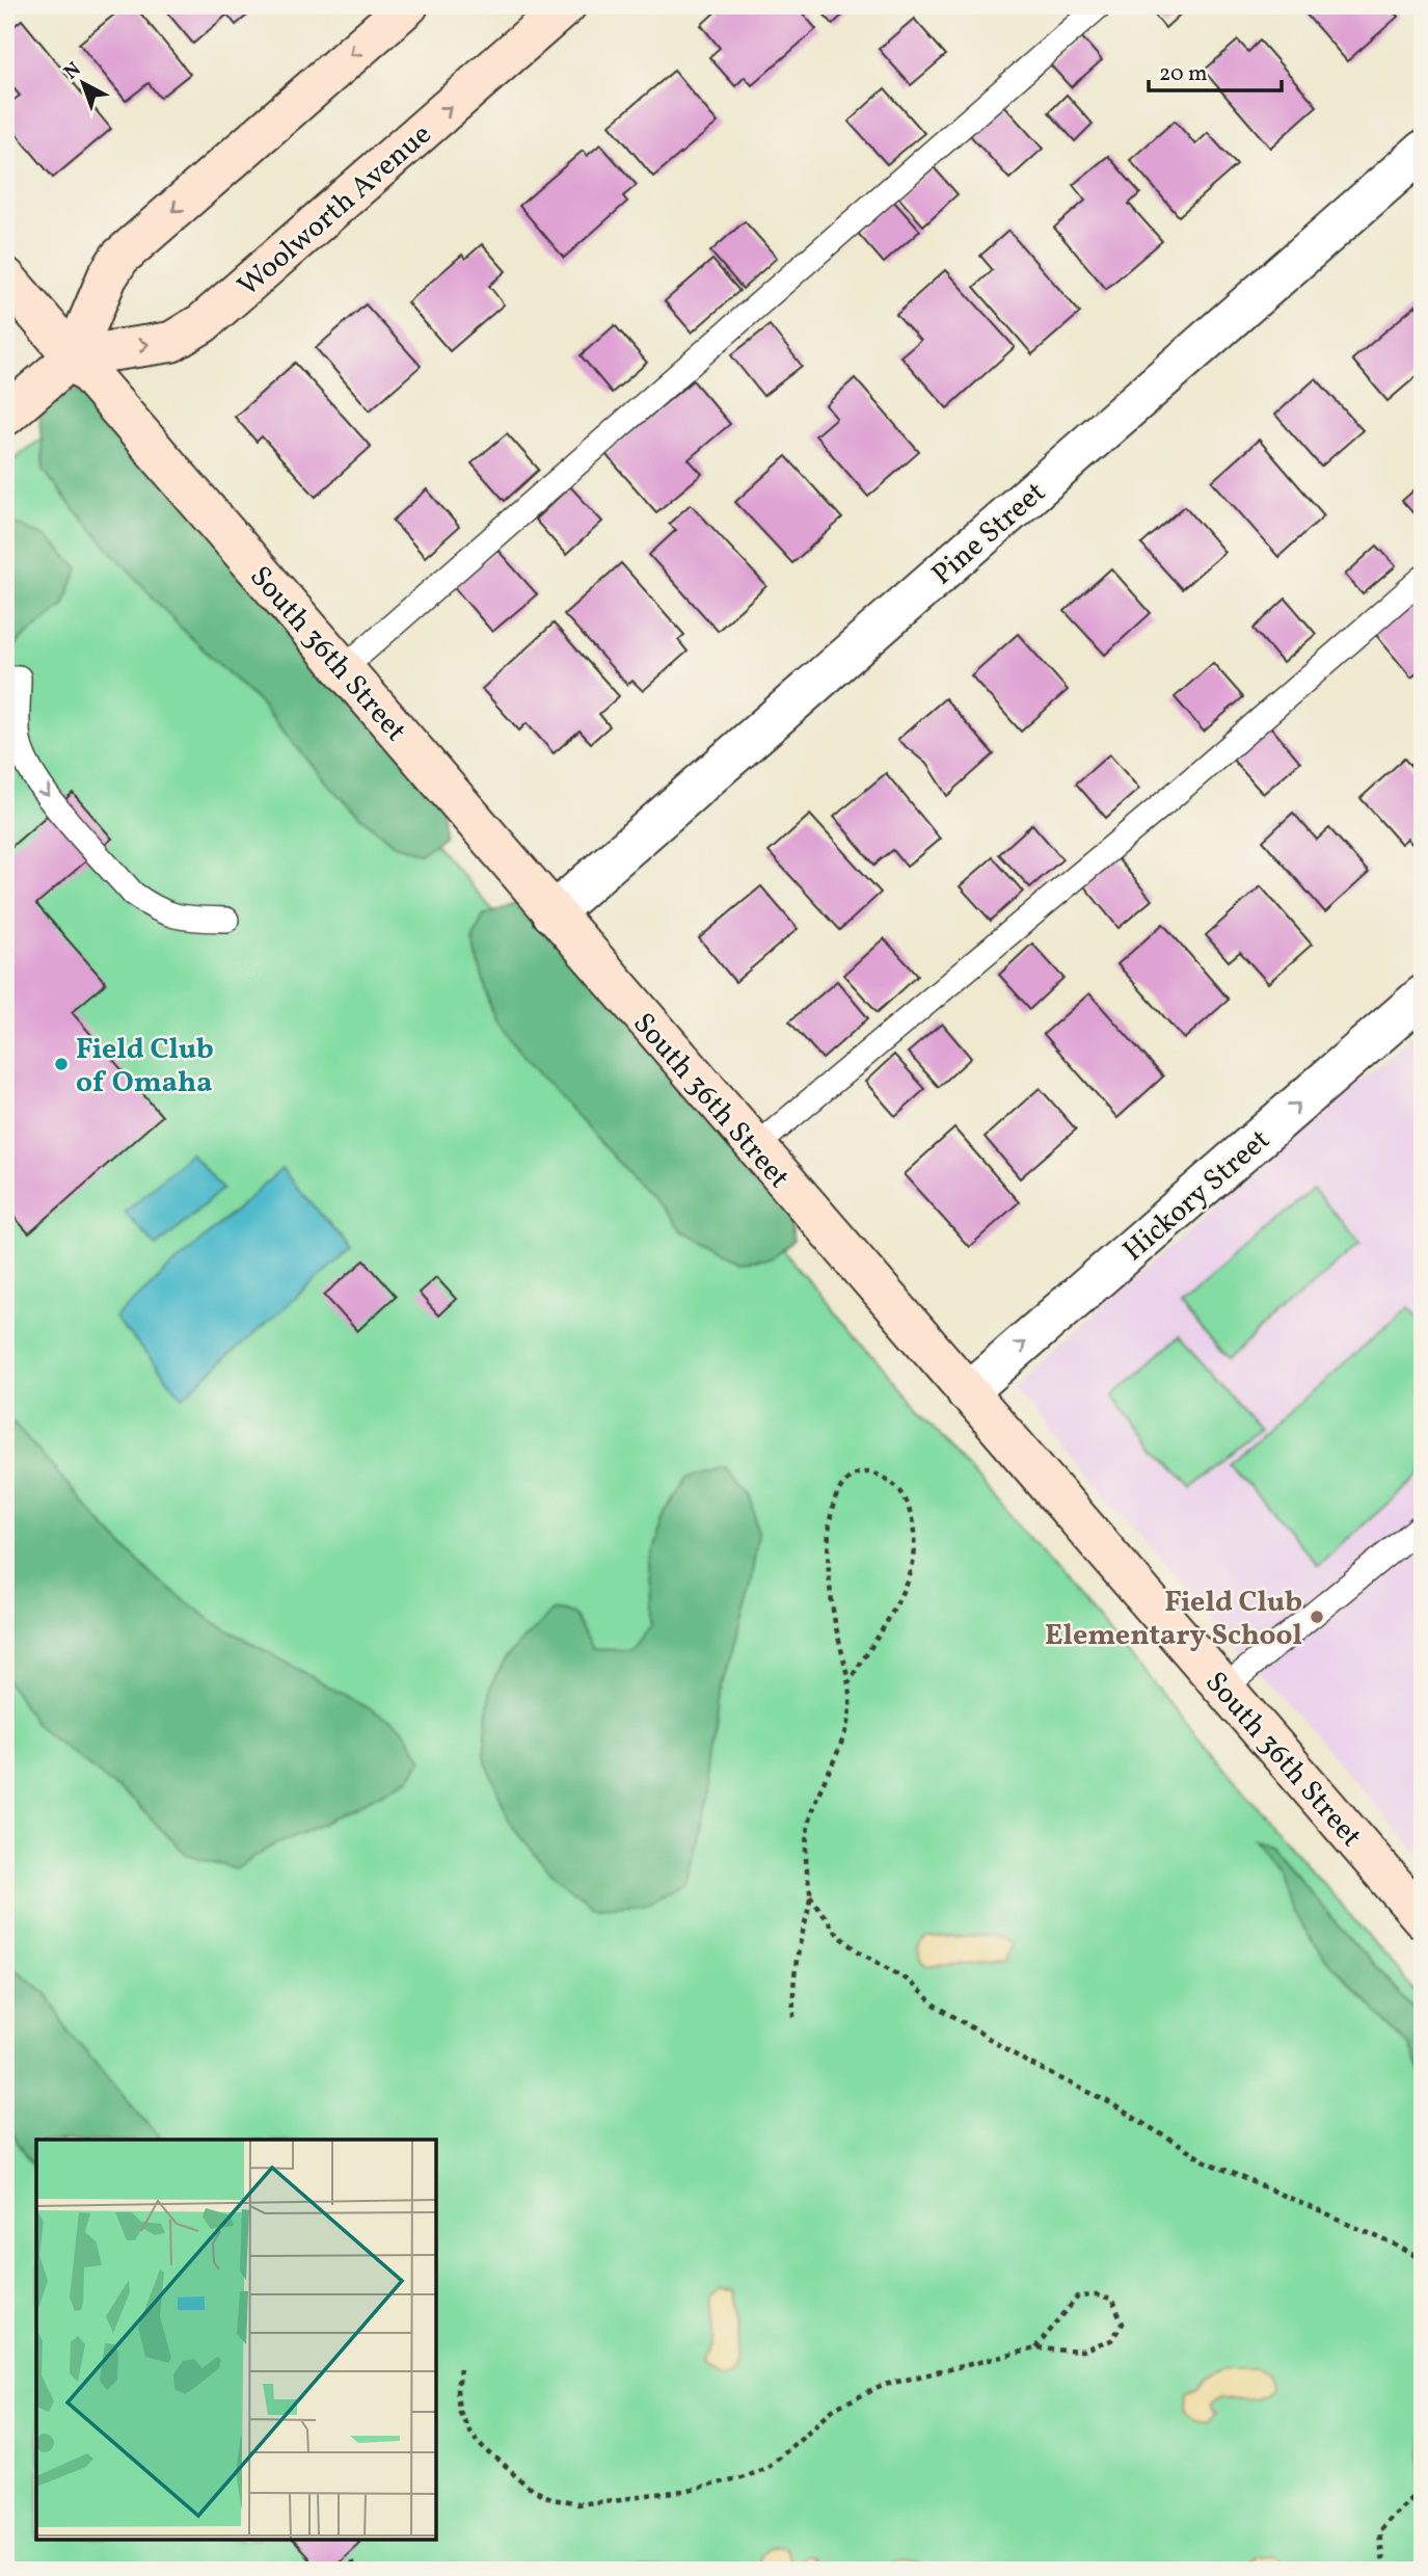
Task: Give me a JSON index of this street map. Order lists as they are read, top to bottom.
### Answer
{
  "streets": {
    "street": [
      "Woolworth Avenue",
      "Pine Street",
      "South 36th Street",
      "Hickory Street"
    ]
  },
  "crossings": [
    ["Woolworth Avenue", "South 36th Street"],
    ["Pine Street", "South 36th Street"],
    ["South 36th Street", "Hickory Street"]
  ],
  "one_way": ["Hickory Street"],
  "places": ["Field Club of Omaha", "Field Club Elementary School"],
  "scale_bar": "20 m",
  "north": "top left"
}
